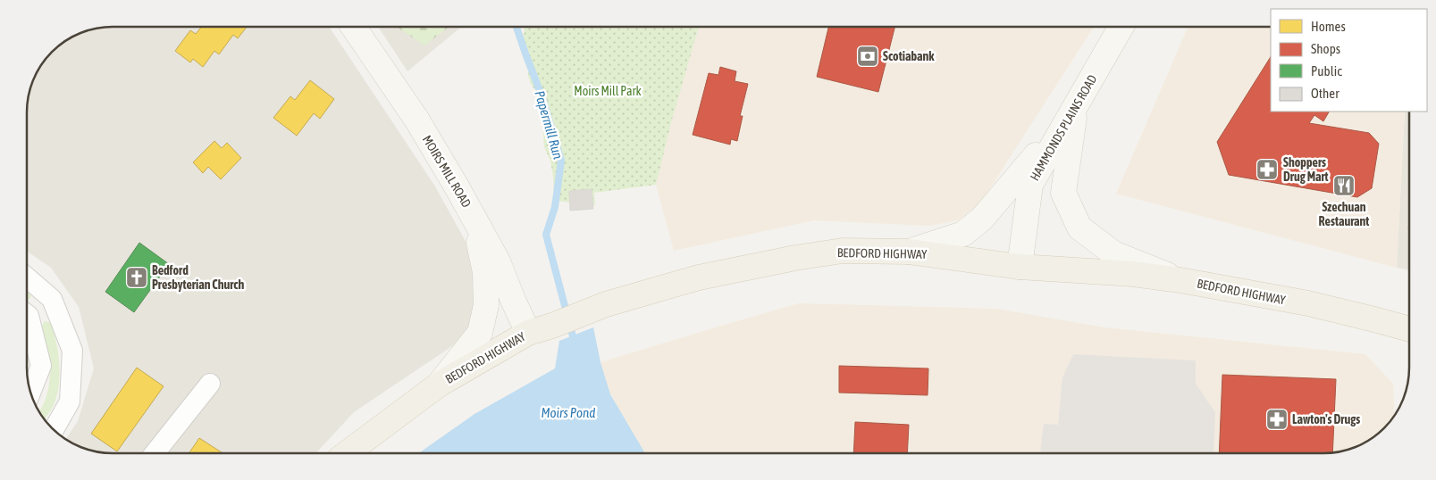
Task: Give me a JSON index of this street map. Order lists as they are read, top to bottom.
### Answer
{
  "streets": {
    "main road": ["HAMMONDS PLAINS ROAD", "MOIRS MILL ROAD", "BEDFORD HIGHWAY"]
  },
  "crossings": [
    ["HAMMONDS PLAINS ROAD", "BEDFORD HIGHWAY"],
    ["MOIRS MILL ROAD", "BEDFORD HIGHWAY"]
  ],
  "water": ["Papermill Run", "Moirs Pond"],
  "parks": ["Moirs Mill Park"],
  "places": {
    "bank": ["Scotiabank"],
    "pharmacy": ["Shoppers Drug Mart", "Lawton's Drugs"],
    "restaurant": ["Szechuan Restaurant"],
    "church": ["Bedford Presbyterian Church"]
  },
  "legend": [
    "Homes",
    "Shops",
    "Public",
    "Other"
  ]
}
